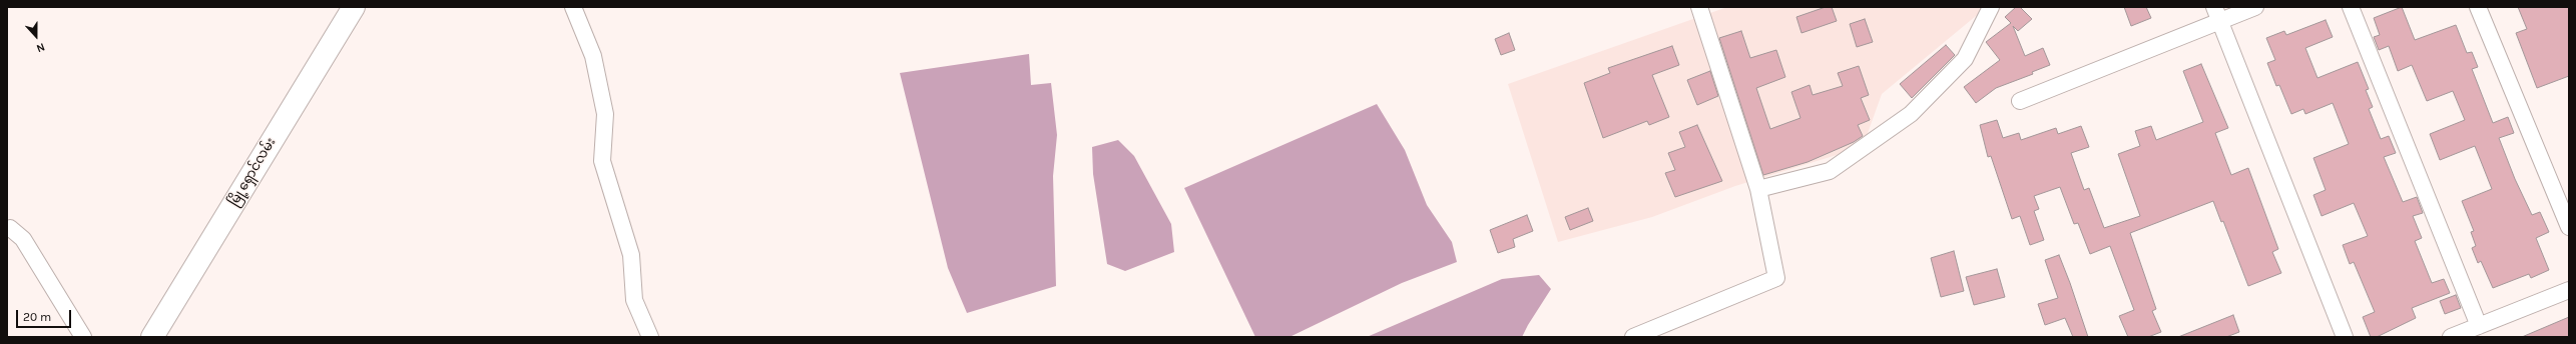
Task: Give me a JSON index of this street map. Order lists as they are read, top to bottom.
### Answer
{
  "streets": {
    "main road": ["မြို့ရှောင်လမ်း"]
  },
  "scale_bar": "20 m",
  "north": "bottom"
}
